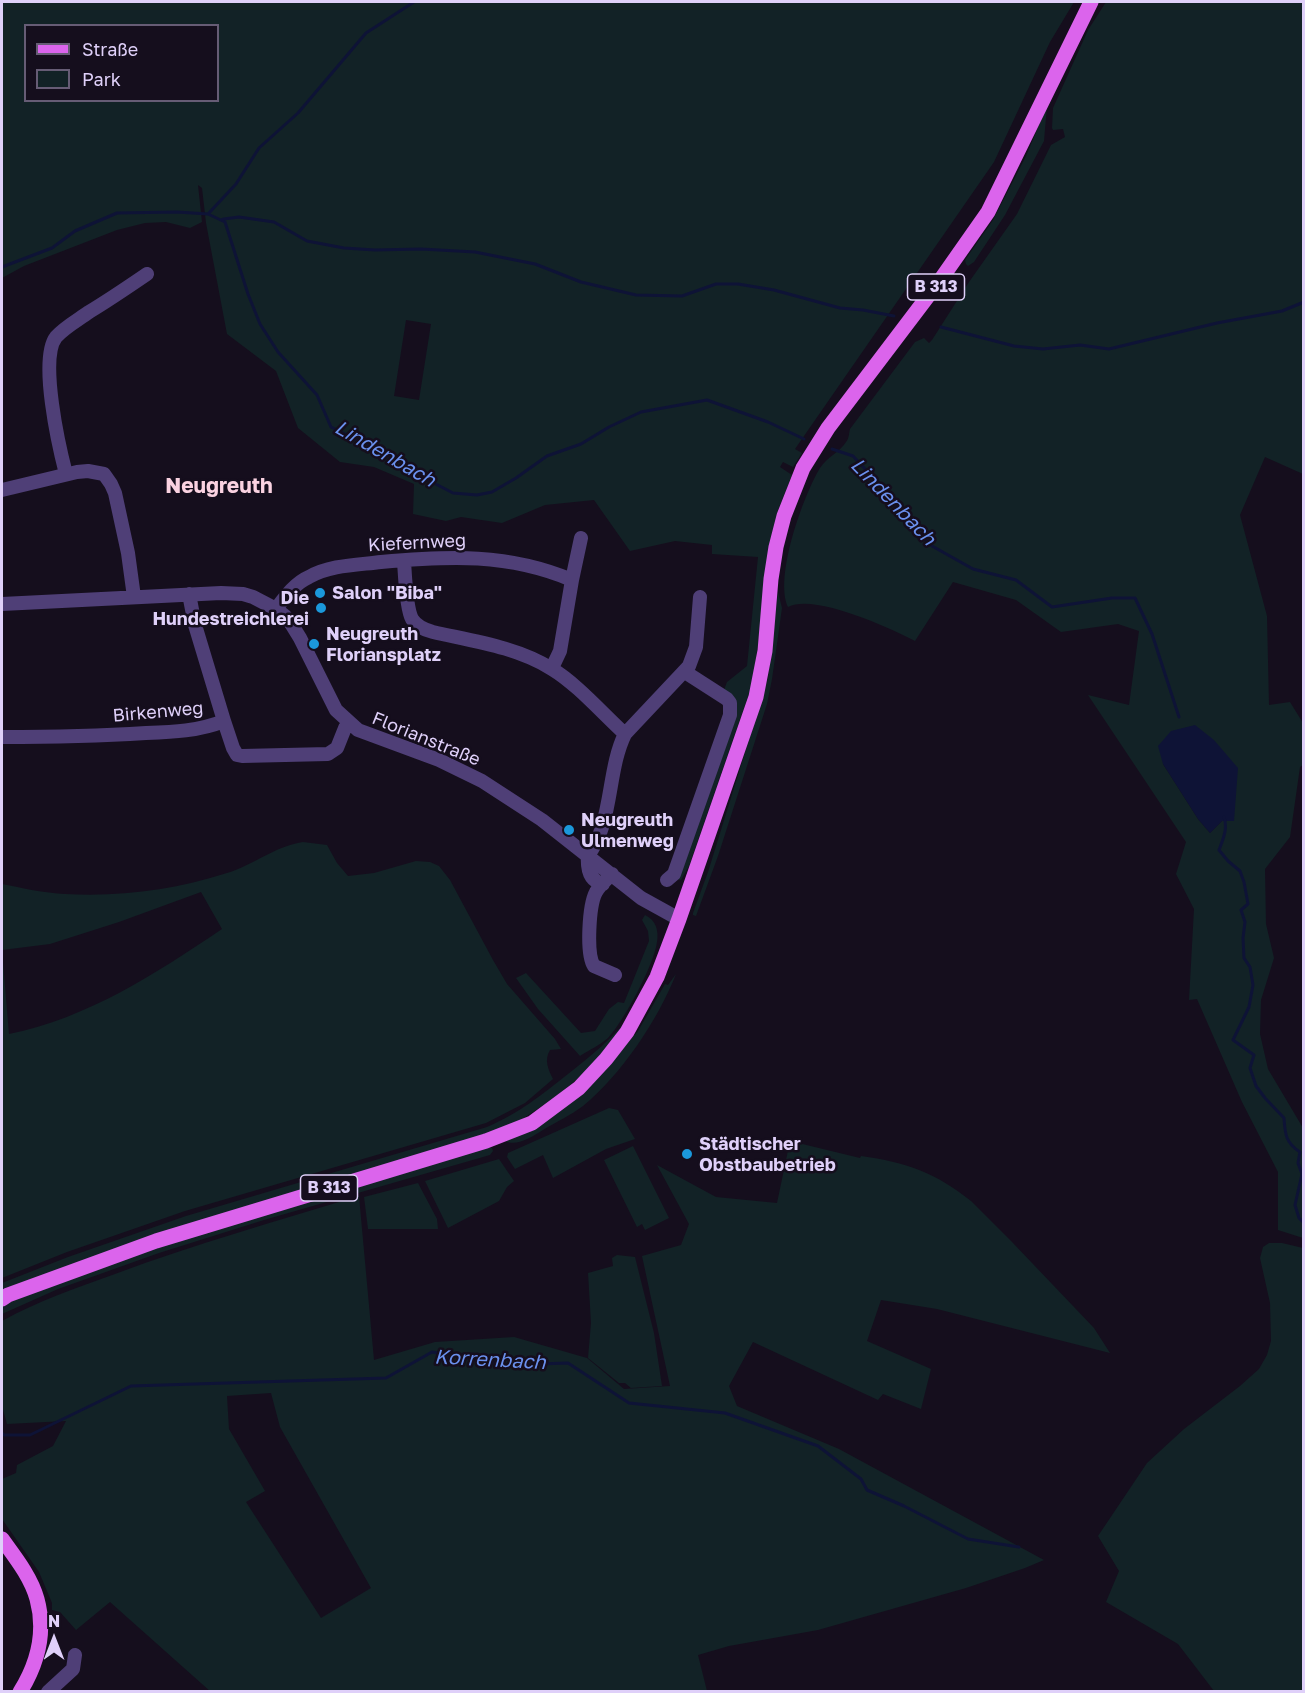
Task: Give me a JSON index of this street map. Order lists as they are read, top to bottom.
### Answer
{
  "streets": {
    "main road": ["B 313"],
    "street": ["Kiefernweg", "Birkenweg", "Florianstraße"]
  },
  "crossings": [
    ["Kiefernweg", "Florianstraße"],
    ["Birkenweg", "Florianstraße"]
  ],
  "districts": ["Neugreuth"],
  "water": ["Lindenbach", "Korrenbach"],
  "places": [
    "Salon \"Biba\"",
    "Die Hundestreichlerei",
    "Neugreuth Floriansplatz",
    "Neugreuth Ulmenweg",
    "Städtischer Obstbaubetrieb"
  ],
  "legend": ["Straße", "Park"],
  "north": "top"
}
